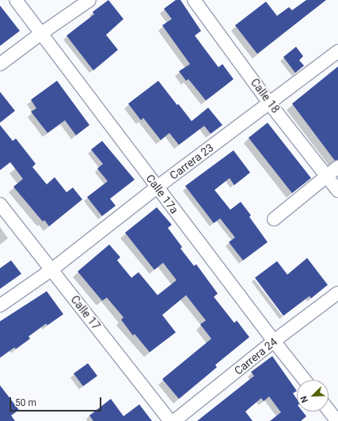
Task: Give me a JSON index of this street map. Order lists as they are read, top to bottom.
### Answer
{
  "streets": {
    "street": [
      "Calle 18",
      "Carrera 23",
      "Calle 17a",
      "Calle 17",
      "Carrera 24"
    ]
  },
  "crossings": [
    ["Calle 18", "Carrera 23"],
    ["Carrera 23", "Calle 17a"],
    ["Carrera 23", "Calle 17"],
    ["Calle 17a", "Carrera 24"]
  ],
  "scale_bar": "50 m",
  "north": "bottom left"
}
